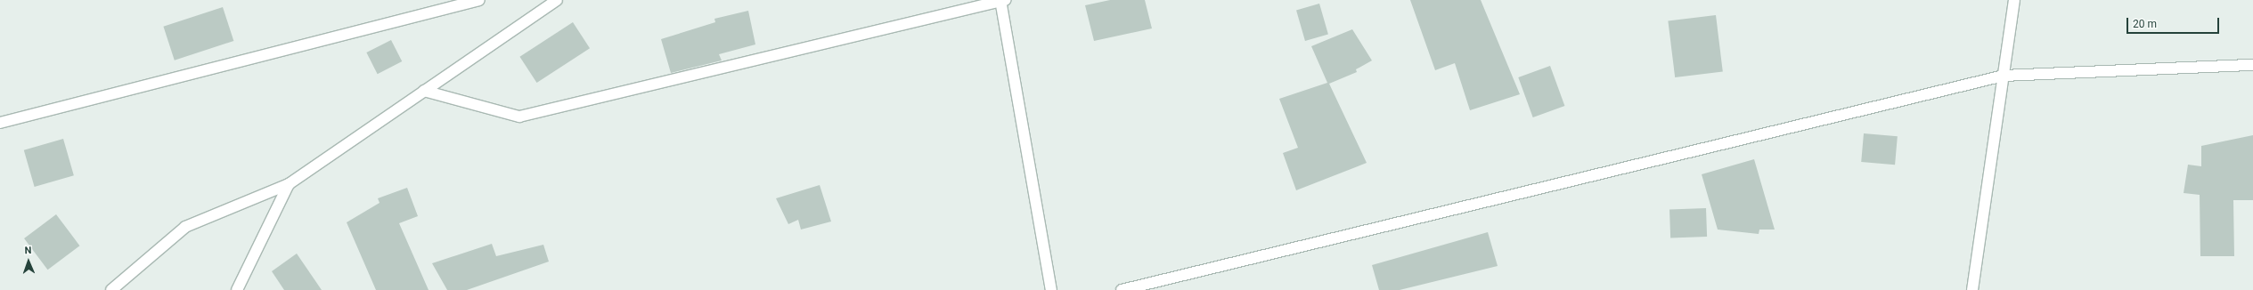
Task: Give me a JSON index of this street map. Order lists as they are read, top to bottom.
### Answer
{
  "scale_bar": "20 m",
  "north": "top"
}
